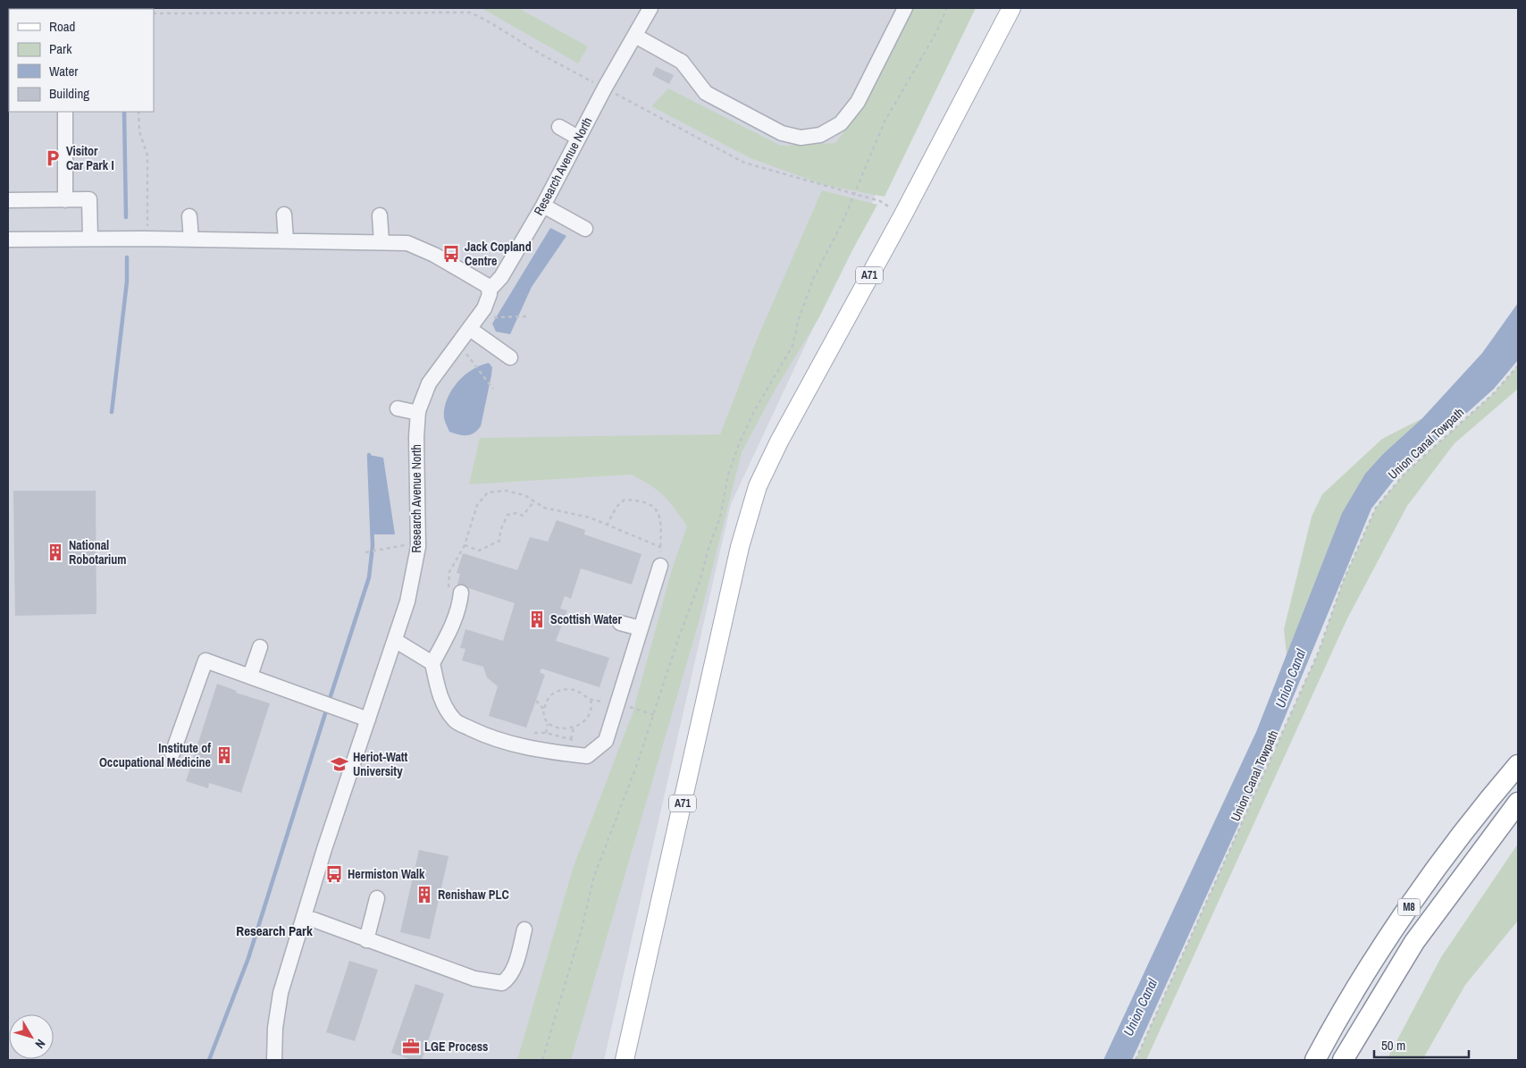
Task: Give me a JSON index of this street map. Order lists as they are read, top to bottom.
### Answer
{
  "streets": {
    "highway": ["M8"],
    "main road": ["A71"],
    "street": ["Research Avenue North"],
    "path": ["Union Canal Towpath"]
  },
  "districts": ["Research Park"],
  "water": ["Union Canal"],
  "places": {
    "parking": ["Visitor Car Park I"],
    "bus stop": ["Jack Copland Centre", "Hermiston Walk"],
    "building": [
      "National Robotarium",
      "Scottish Water",
      "Institute of Occupational Medicine",
      "Renishaw PLC"
    ],
    "school or university": ["Heriot-Watt University"],
    "office": ["LGE Process"]
  },
  "legend": [
    "Road",
    "Park",
    "Water",
    "Building"
  ],
  "scale_bar": "50 m",
  "north": "bottom right"
}
